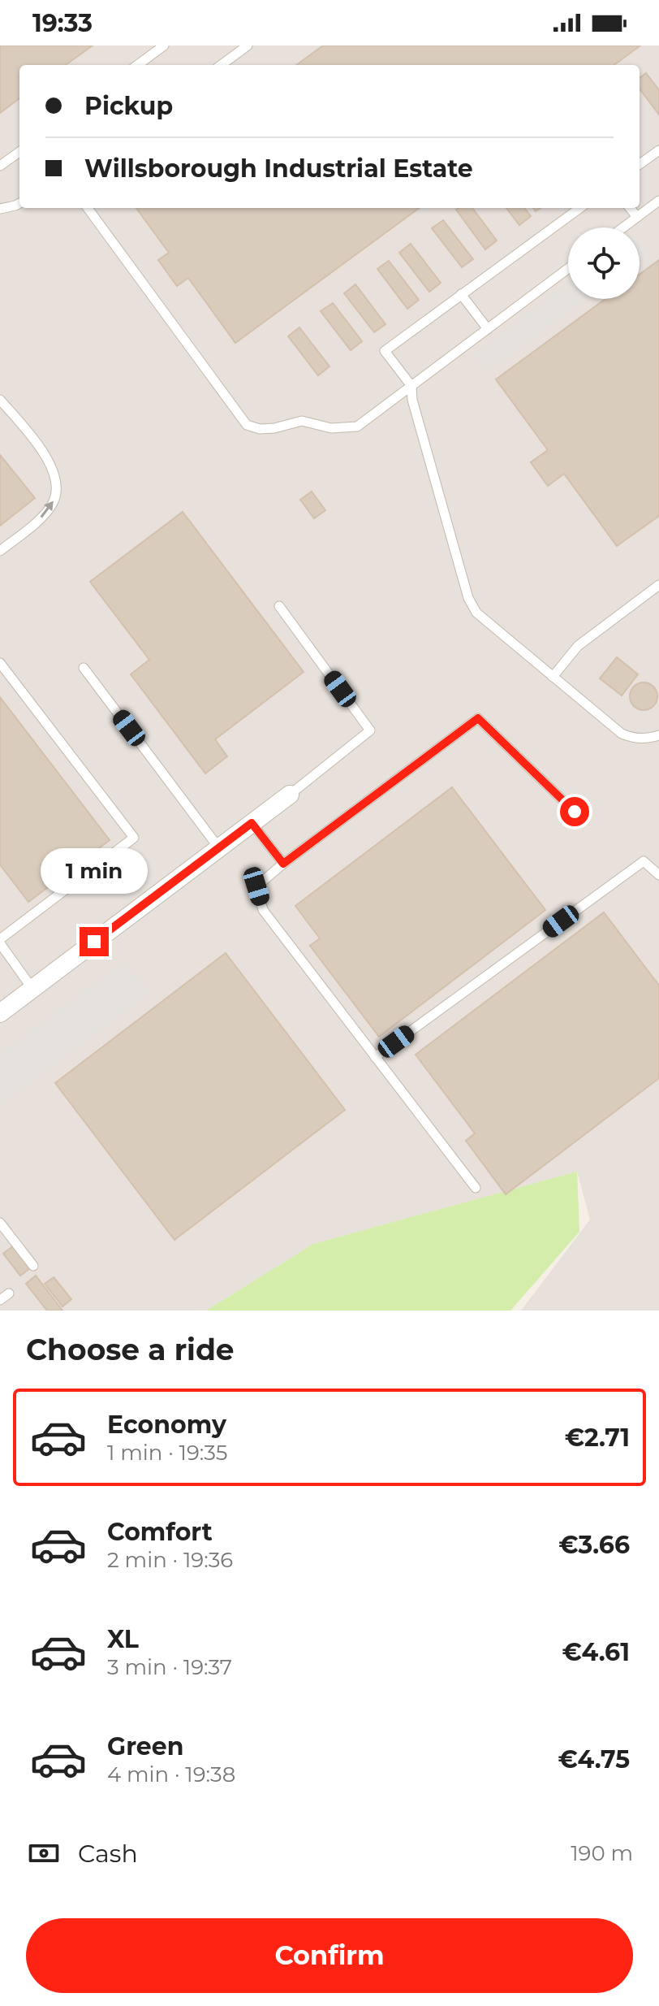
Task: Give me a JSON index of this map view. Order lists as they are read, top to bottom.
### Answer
{
  "page": {
    "status": "19:33",
    "banner": ["Pickup", "Willsborough Industrial Estate"],
    "bubble": "1 min",
    "heading": "Choose a ride",
    "list": [
      {
        "name": "Economy",
        "note": "1 min · 19:35",
        "value": "€2.71"
      },
      {
        "name": "Comfort",
        "note": "2 min · 19:36",
        "value": "€3.66"
      },
      {
        "name": "XL",
        "note": "3 min · 19:37",
        "value": "€4.61"
      },
      {
        "name": "Green",
        "note": "4 min · 19:38",
        "value": "€4.75"
      }
    ],
    "pay": ["Cash", "190 m"],
    "buttons": "Confirm"
  }
}
